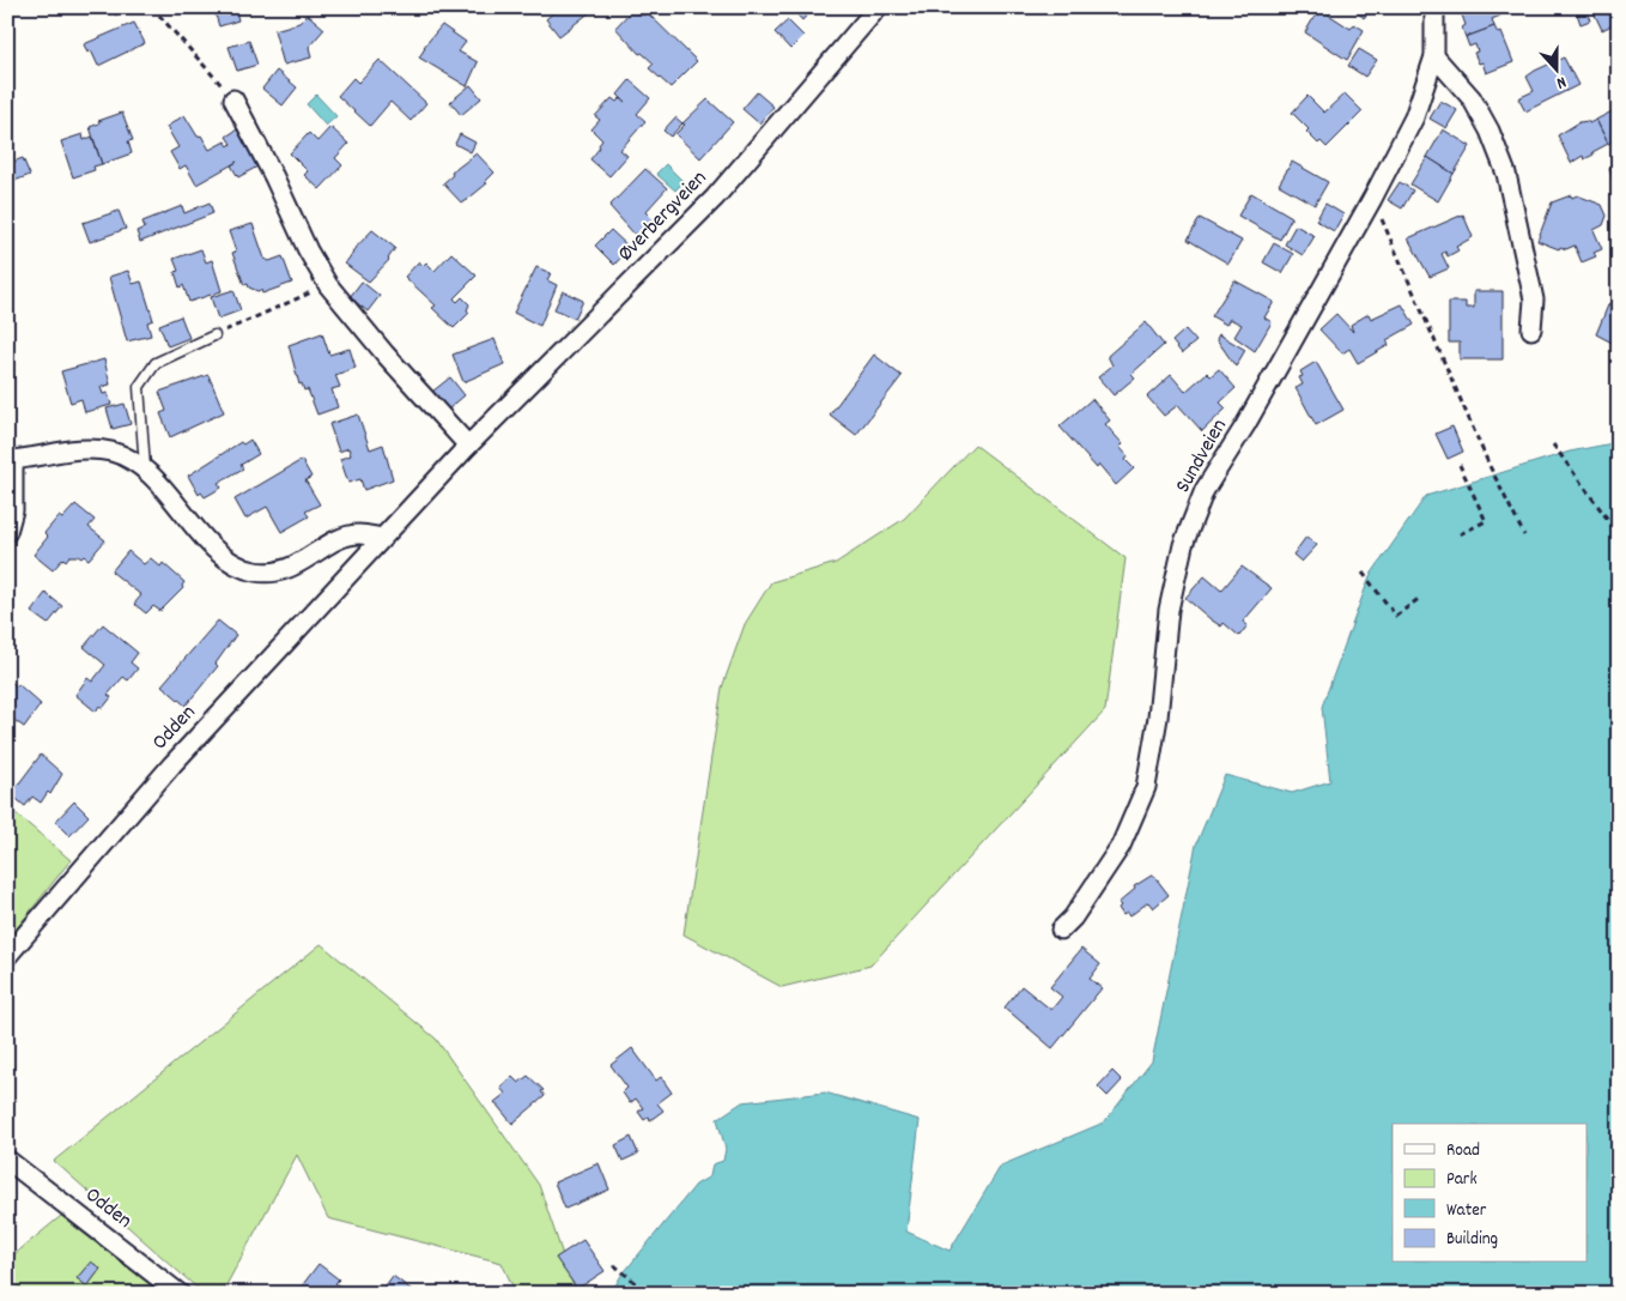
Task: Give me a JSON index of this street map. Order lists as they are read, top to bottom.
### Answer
{
  "streets": {
    "street": ["Øverbergveien", "Sundveien", "Odden"]
  },
  "crossings": [
    ["Øverbergveien", "Odden"]
  ],
  "legend": [
    "Road",
    "Park",
    "Water",
    "Building"
  ],
  "north": "bottom"
}
